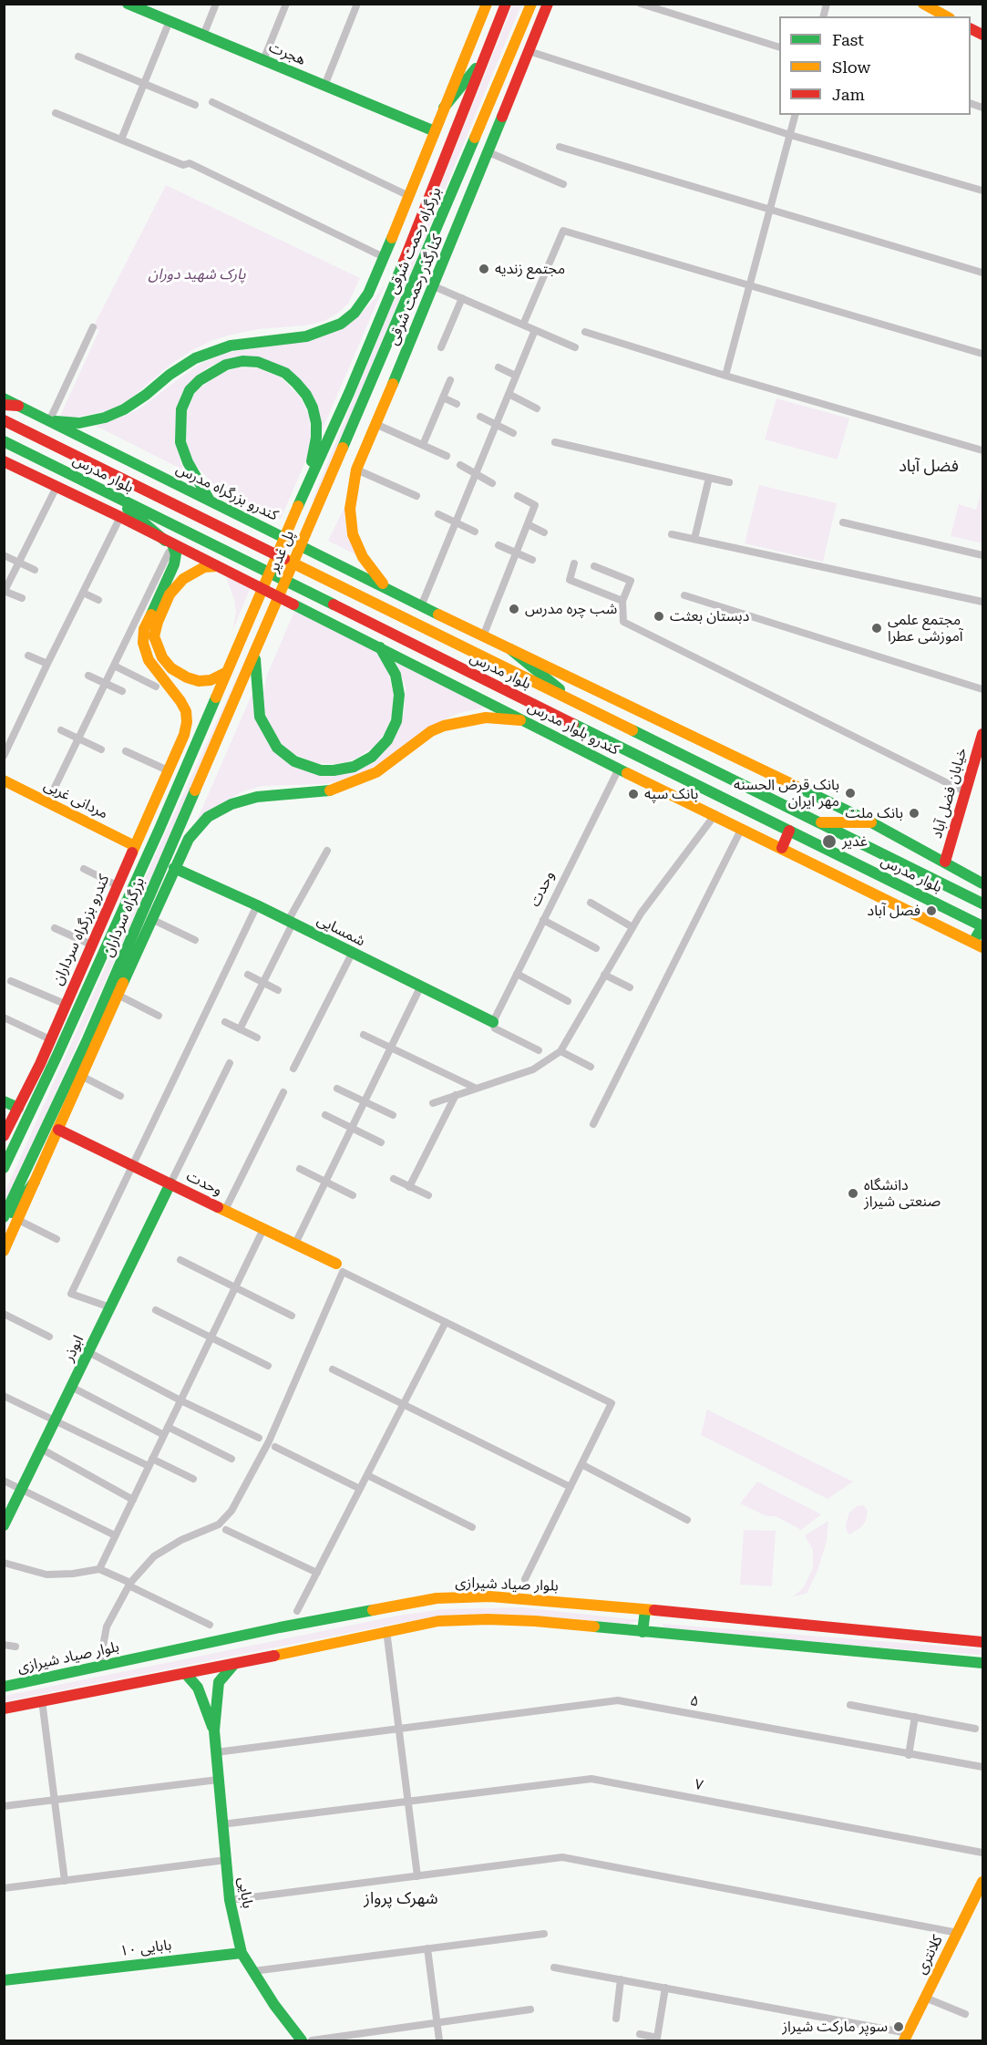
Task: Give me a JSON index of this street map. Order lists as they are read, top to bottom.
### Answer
{
  "streets": {
    "main road": [
      "هجرت",
      "بزرگراه رحمت شرقی",
      "کنارگذر رحمت شرقی",
      "بلوار مدرس",
      "کندرو بزرگراه مدرس",
      "پل غدیر",
      "کندرو بلوار مدرس",
      "خیابان فضل آباد",
      "مردانی غربی",
      "وحدت",
      "بزرگراه سرداران",
      "کندرو بزرگراه سرداران",
      "شمسایی",
      "ابوذر",
      "بلوار صیاد شیرازی",
      "بابایی",
      "بابایی ۱۰",
      "کلانتری"
    ],
    "street": ["۵", "۷"]
  },
  "crossings": [
    ["بزرگراه رحمت شرقی", "پل غدیر"],
    ["کنارگذر رحمت شرقی", "کندرو بزرگراه مدرس"],
    ["پل غدیر", "بزرگراه سرداران"],
    ["کندرو بلوار مدرس", "وحدت"],
    ["کندرو بلوار مدرس", "کندرو بزرگراه سرداران"],
    ["مردانی غربی", "کندرو بزرگراه سرداران"],
    ["وحدت", "شمسایی"],
    ["وحدت", "ابوذر"],
    ["۵", "بابایی"],
    ["۷", "بابایی"],
    ["بابایی", "بابایی ۱۰"]
  ],
  "districts": ["فضل آباد", "شهرک پرواز"],
  "parks": ["پارک شهید دوران"],
  "places": [
    "مجتمع زندیه",
    "شب چره مدرس",
    "دبستان بعثت",
    "مجتمع علمی آموزشی عطرا",
    "بانک قرض الحسنه مهر ایران",
    "بانک سپه",
    "بانک ملت",
    "غدیر",
    "فصل آباد",
    "دانشگاه صنعتی شیراز",
    "سوپر مارکت شیراز"
  ],
  "legend": ["Fast", "Slow", "Jam"]
}
